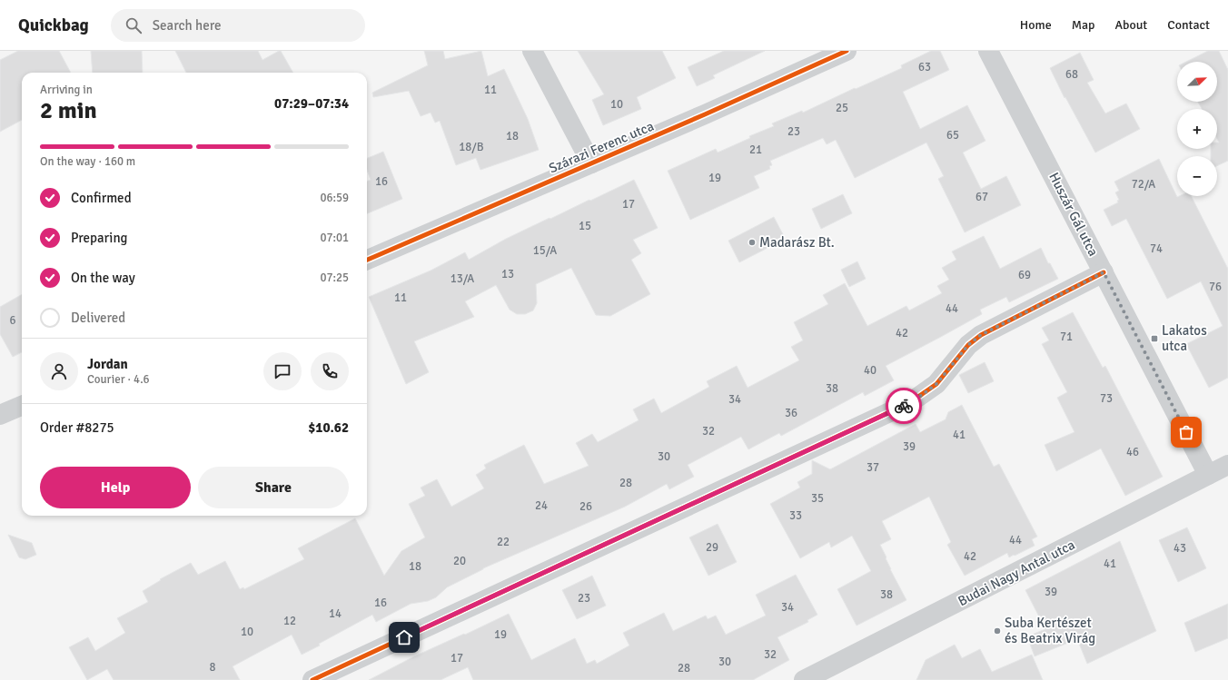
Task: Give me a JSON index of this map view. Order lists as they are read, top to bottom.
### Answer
{
  "streets": {
    "street": ["Szárazi Ferenc utca", "Huszár Gál utca", "Budai Nagy Antal utca"]
  },
  "crossings": [
    ["Huszár Gál utca", "Budai Nagy Antal utca"]
  ],
  "places": {
    "other": ["Madarász Bt.", "Suba Kertészet és Beatrix Virág"],
    "transit": ["Lakatos utca"]
  },
  "house_numbers": [
    "63",
    "68",
    "11",
    "10",
    "25",
    "23",
    "65",
    "18",
    "18/B",
    "21",
    "19",
    "16",
    "72/A",
    "67",
    "17",
    "15",
    "74",
    "15/A",
    "13",
    "69",
    "13/A",
    "76",
    "11",
    "44",
    "6",
    "42",
    "71",
    "40",
    "38",
    "73",
    "34",
    "36",
    "32",
    "41",
    "39",
    "46",
    "30",
    "37",
    "28",
    "35",
    "24",
    "26",
    "33",
    "44",
    "22",
    "29",
    "43",
    "42",
    "20",
    "41",
    "18",
    "39",
    "38",
    "23",
    "16",
    "34",
    "14",
    "12",
    "10",
    "19",
    "32",
    "17",
    "30",
    "8",
    "28"
  ],
  "north": "top right",
  "page": {
    "header": "Quickbag",
    "search": "Search here",
    "nav": [
      "Home",
      "Map",
      "About",
      "Contact"
    ],
    "map_buttons": ["+", "−"],
    "heading": ["2 min", "Arriving in", "07:29–07:34"],
    "panel": [
      "Jordan",
      "Courier · 4.6",
      "Order #8275",
      "$10.62"
    ],
    "bar": "On the way · 160 m",
    "list": [
      ["Confirmed", "06:59"],
      ["Preparing", "07:01"],
      ["On the way", "07:25"],
      "Delivered"
    ],
    "buttons": ["Help", "Share"]
  }
}
